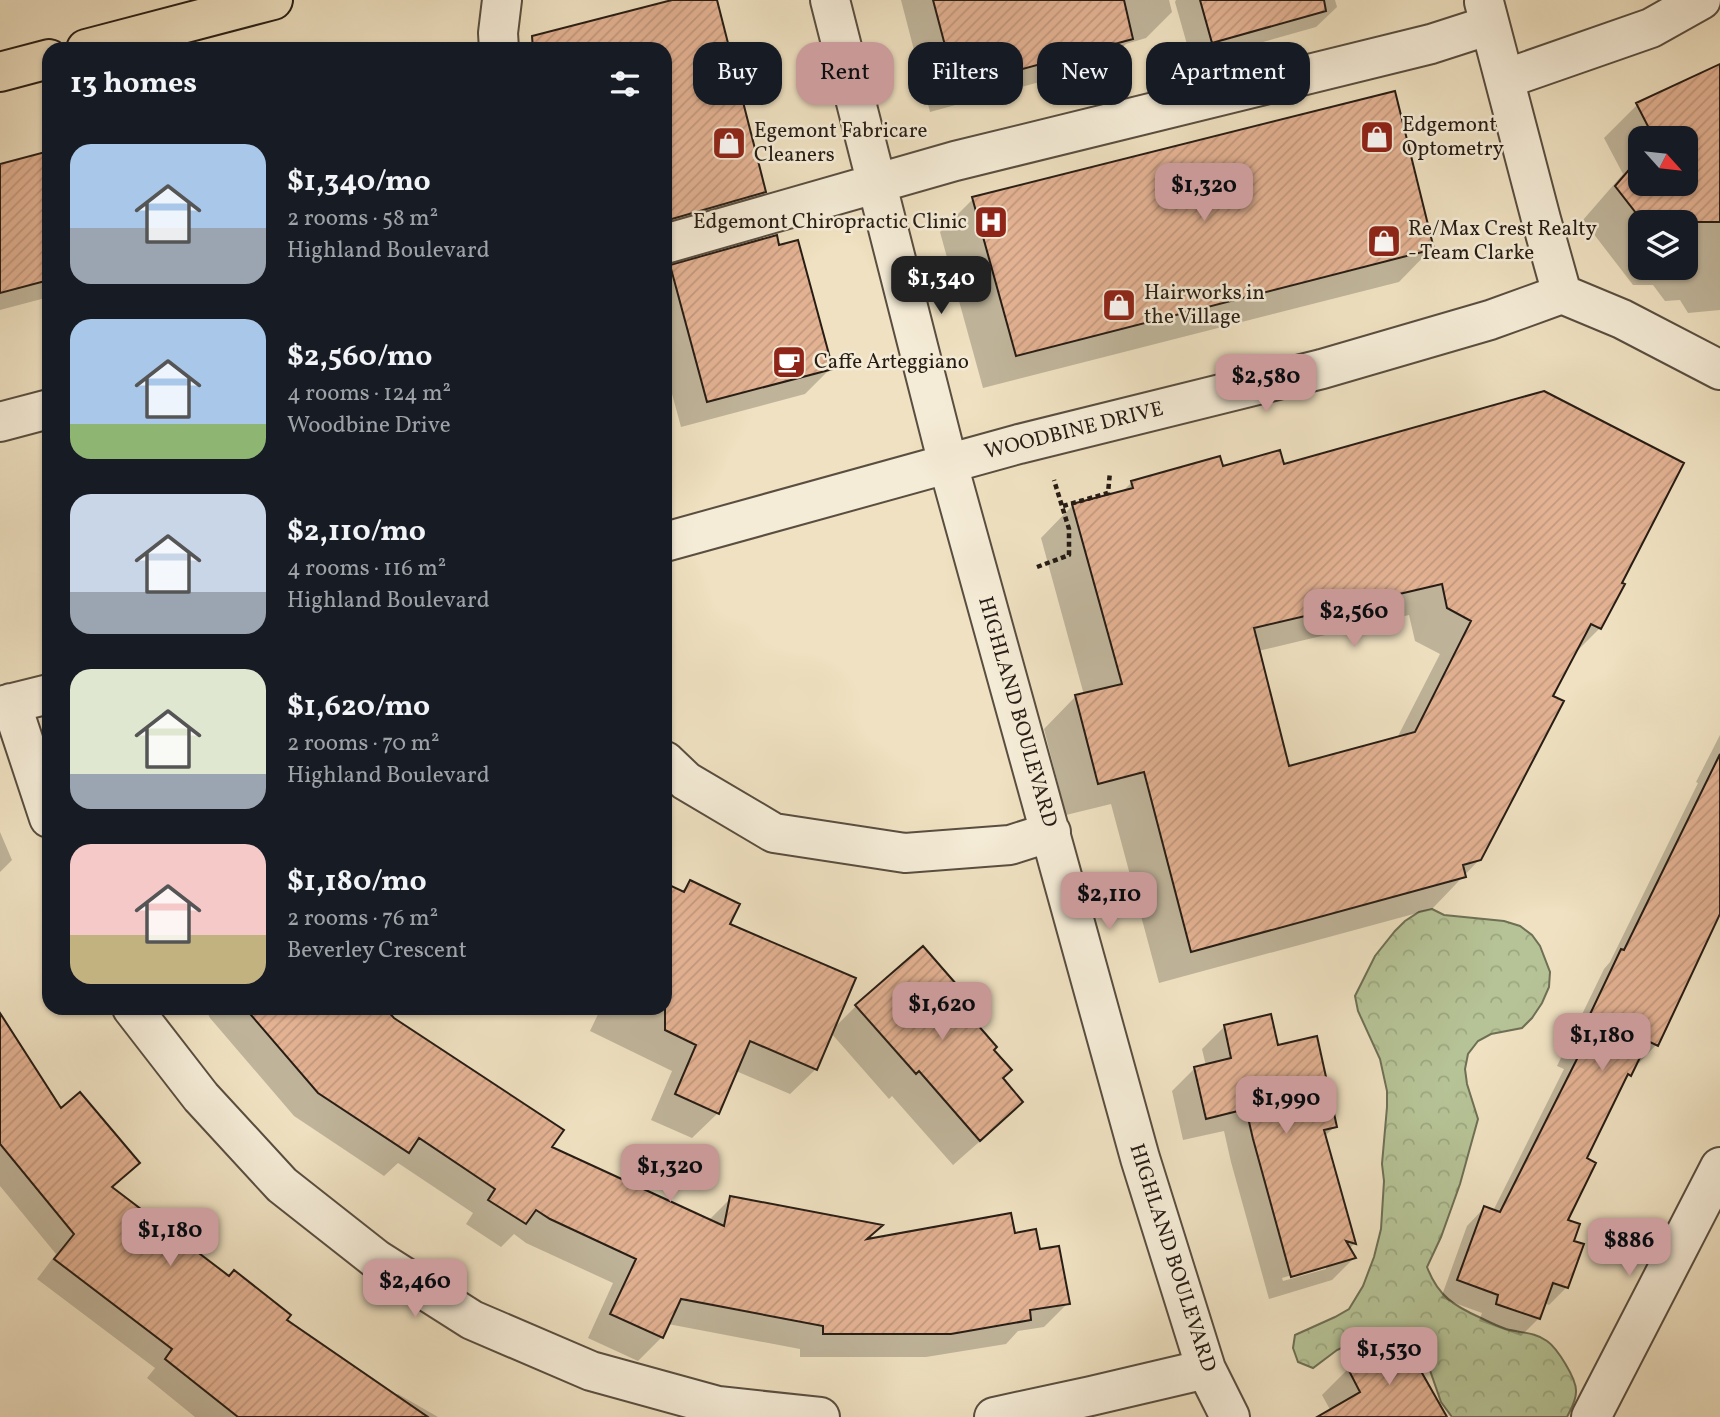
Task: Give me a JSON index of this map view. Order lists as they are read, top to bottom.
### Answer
{
  "streets": {
    "street": ["WOODBINE DRIVE", "HIGHLAND BOULEVARD"]
  },
  "crossings": [
    ["WOODBINE DRIVE", "HIGHLAND BOULEVARD"]
  ],
  "places": {
    "shop": [
      "Edgemont Optometry",
      "Egemont Fabricare Cleaners",
      "Re/Max Crest Realty - Team Clarke",
      "Hairworks in the Village"
    ],
    "hospital": ["Edgemont Chiropractic Clinic"],
    "cafe": ["Caffe Arteggiano"]
  },
  "north": "bottom right",
  "page": {
    "chip": [
      "Buy",
      "Rent",
      "Filters",
      "New",
      "Apartment"
    ],
    "heading": "13 homes",
    "list": [
      {
        "name": "$1,340/mo",
        "note": "2 rooms · 58 m² · Highland Boulevard"
      },
      {
        "name": "$2,560/mo",
        "note": "4 rooms · 124 m² · Woodbine Drive"
      },
      {
        "name": "$2,110/mo",
        "note": "4 rooms · 116 m² · Highland Boulevard"
      },
      {
        "name": "$1,620/mo",
        "note": "2 rooms · 70 m² · Highland Boulevard"
      },
      {
        "name": "$1,180/mo",
        "note": "2 rooms · 76 m² · Beverley Crescent"
      }
    ],
    "price": [
      "$1,320",
      "$1,340",
      "$2,580",
      "$2,560",
      "$2,110",
      "$1,620",
      "$1,180",
      "$1,990",
      "$1,320",
      "$1,180",
      "$886",
      "$2,460",
      "$1,530"
    ]
  }
}
